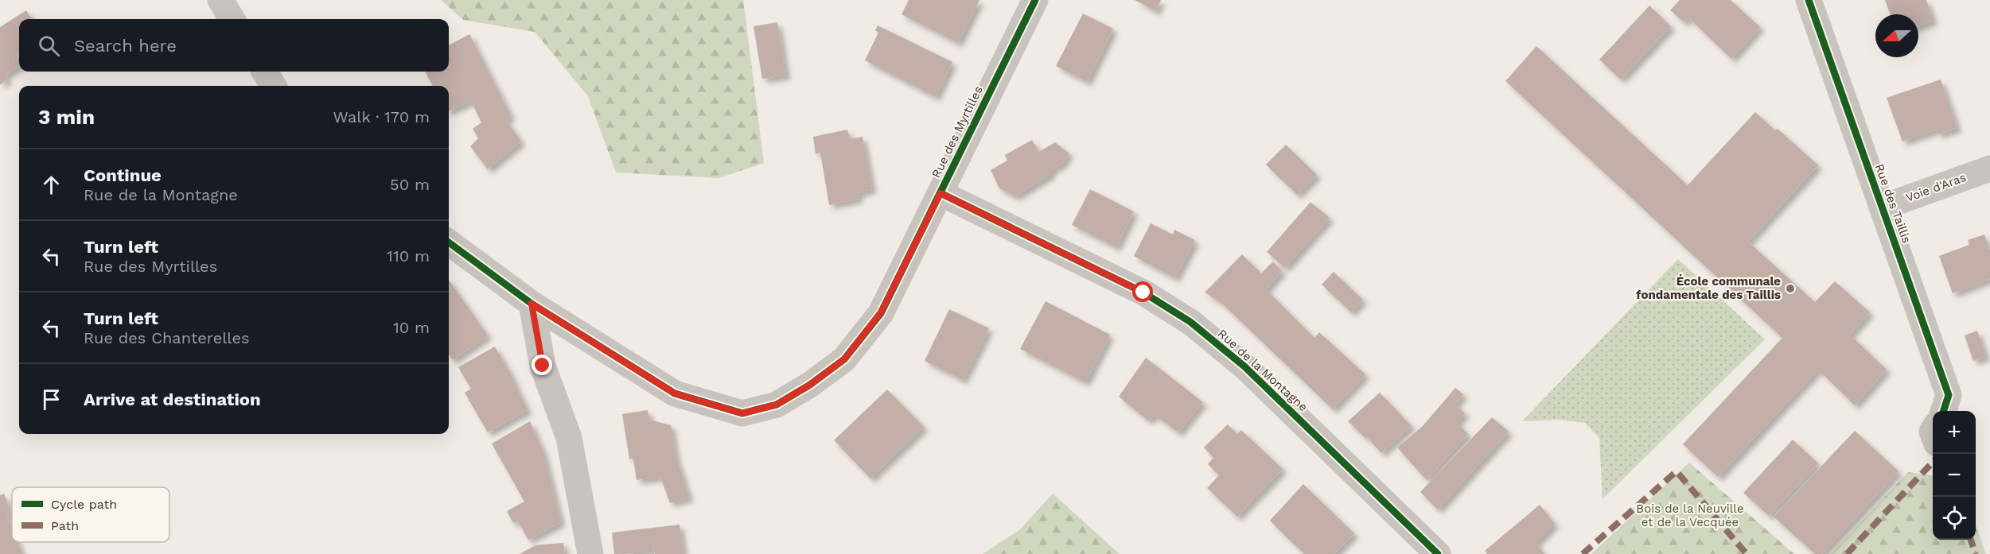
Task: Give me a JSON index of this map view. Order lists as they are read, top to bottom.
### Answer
{
  "streets": {
    "street": [
      "Rue des Myrtilles",
      "Voie d'Aras",
      "Rue des Taillis",
      "Rue de la Montagne"
    ]
  },
  "crossings": [
    ["Rue des Myrtilles", "Rue de la Montagne"],
    ["Voie d'Aras", "Rue des Taillis"]
  ],
  "parks": ["Bois de la Neuville et de la Vecquée"],
  "places": ["École communale fondamentale des Taillis"],
  "legend": ["Cycle path", "Path"],
  "north": "left",
  "page": {
    "search": "Search here",
    "heading": ["3 min", "Walk · 170 m"],
    "list": [
      ["Continue", "Rue de la Montagne", "50 m"],
      ["Turn left", "Rue des Myrtilles", "110 m"],
      ["Turn left", "Rue des Chanterelles", "10 m"],
      "Arrive at destination"
    ],
    "map_buttons": ["+", "−"]
  }
}
